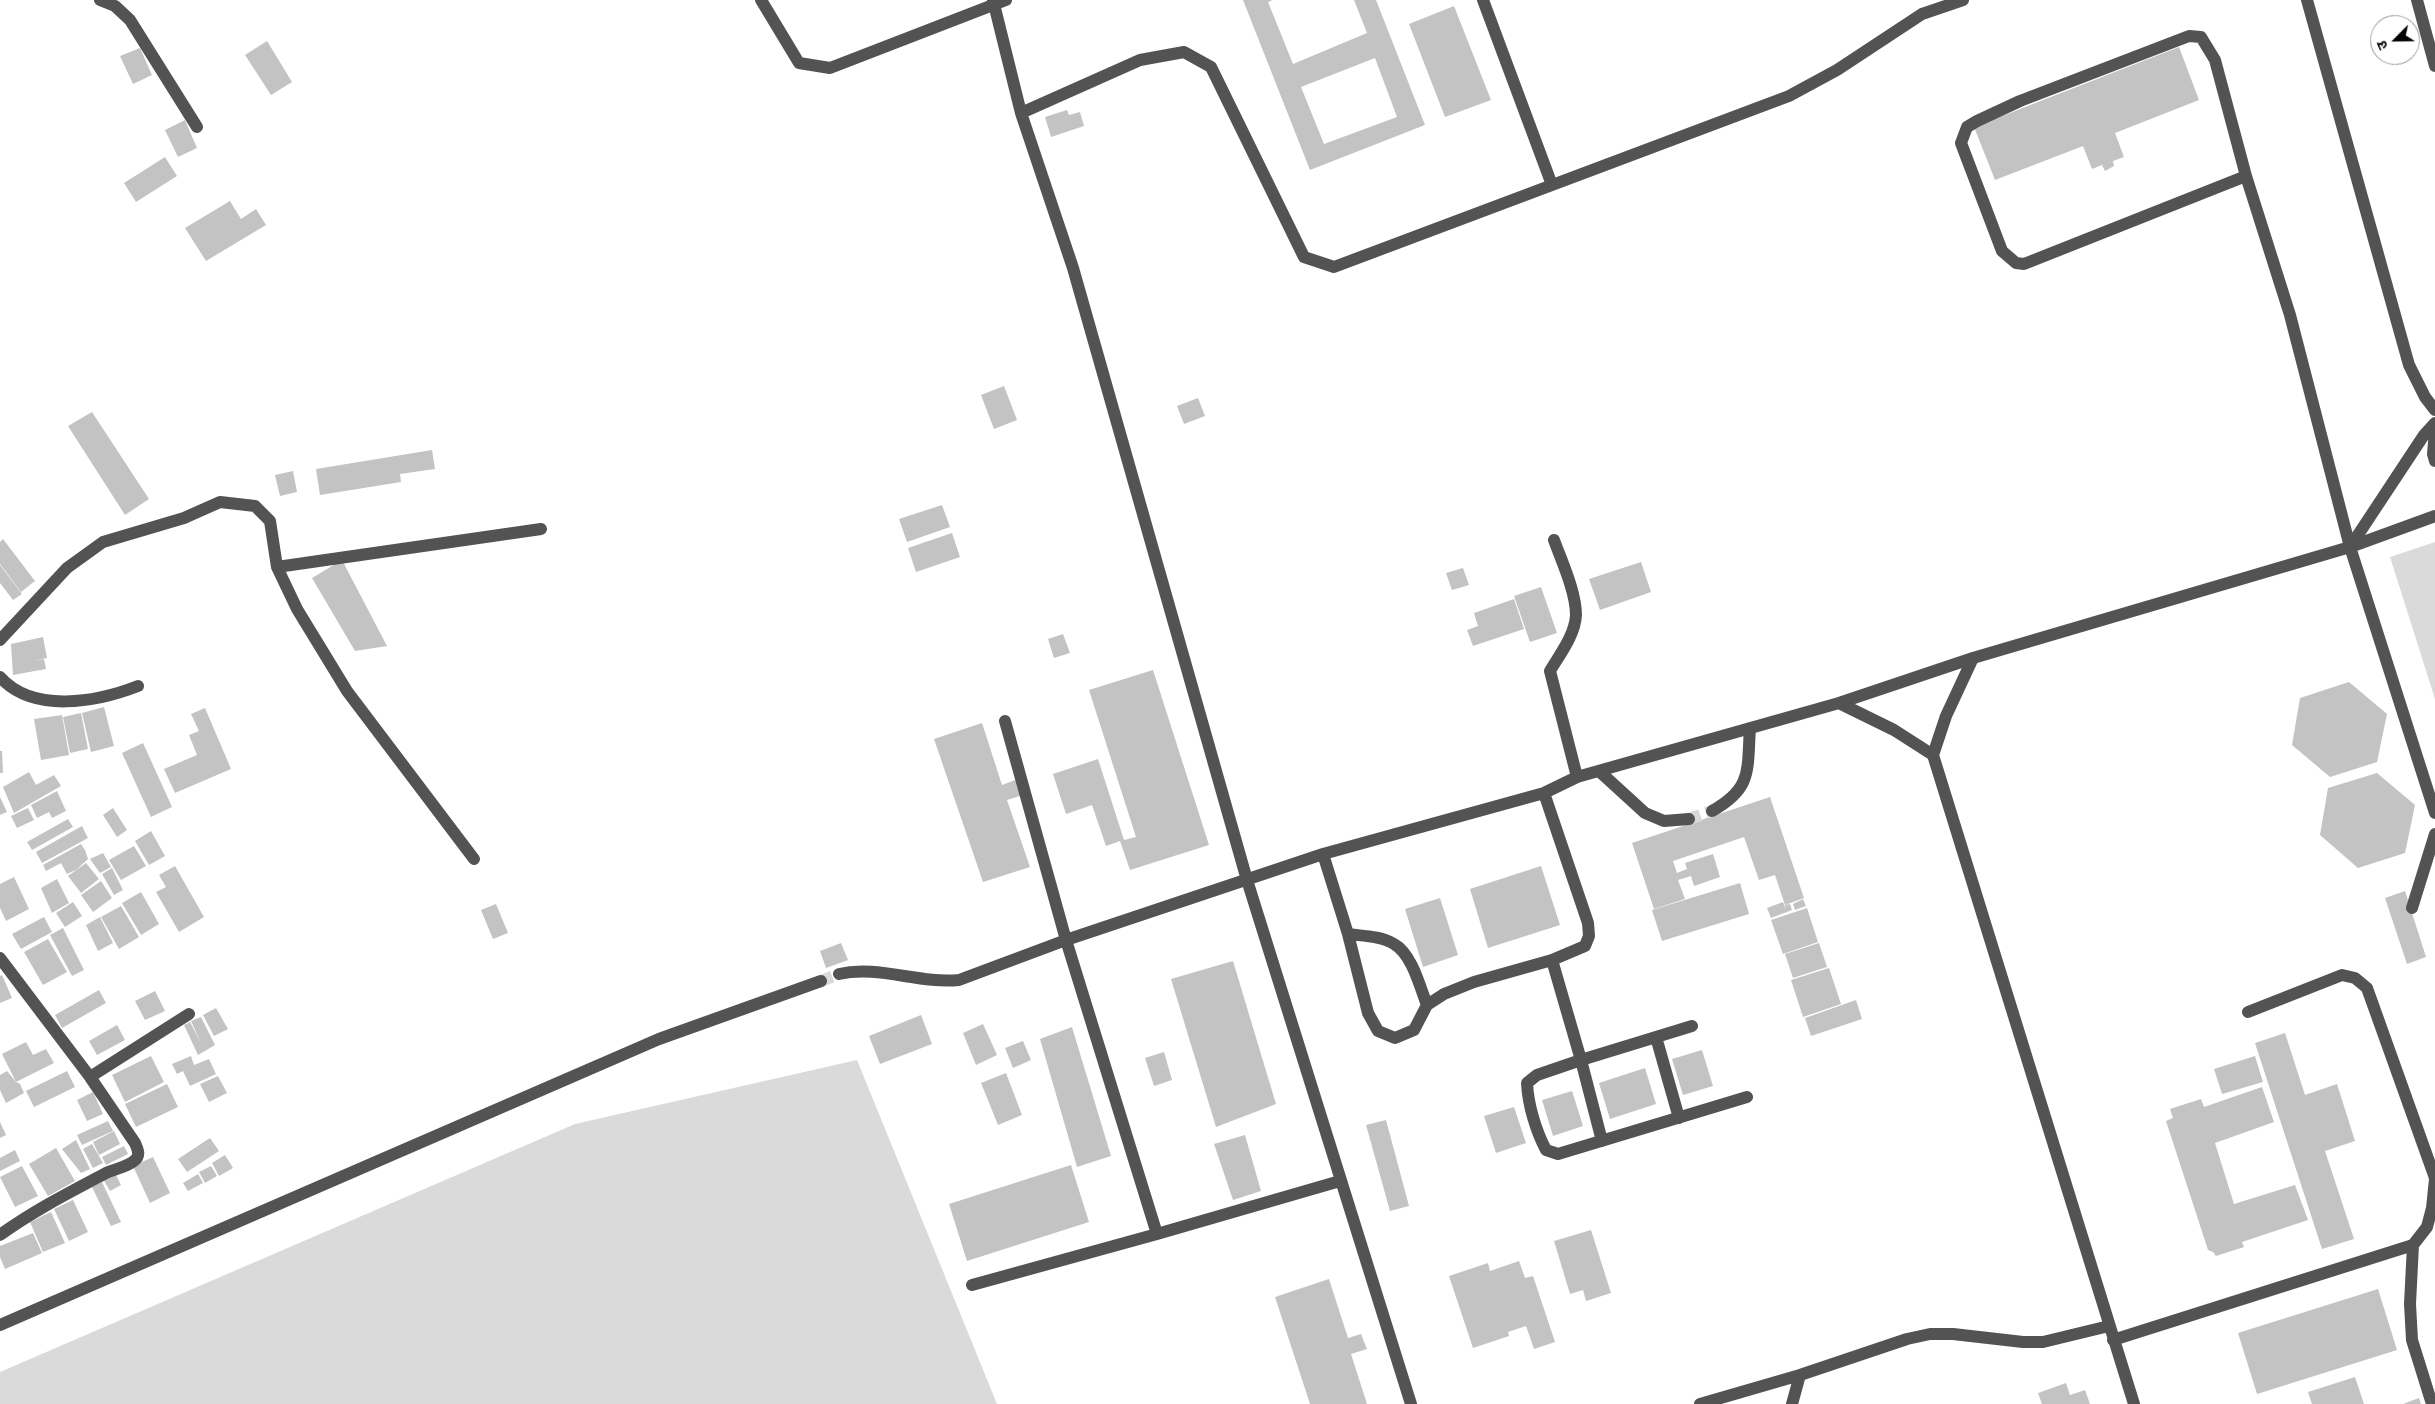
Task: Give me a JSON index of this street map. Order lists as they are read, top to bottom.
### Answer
{
  "north": "bottom left"
}
